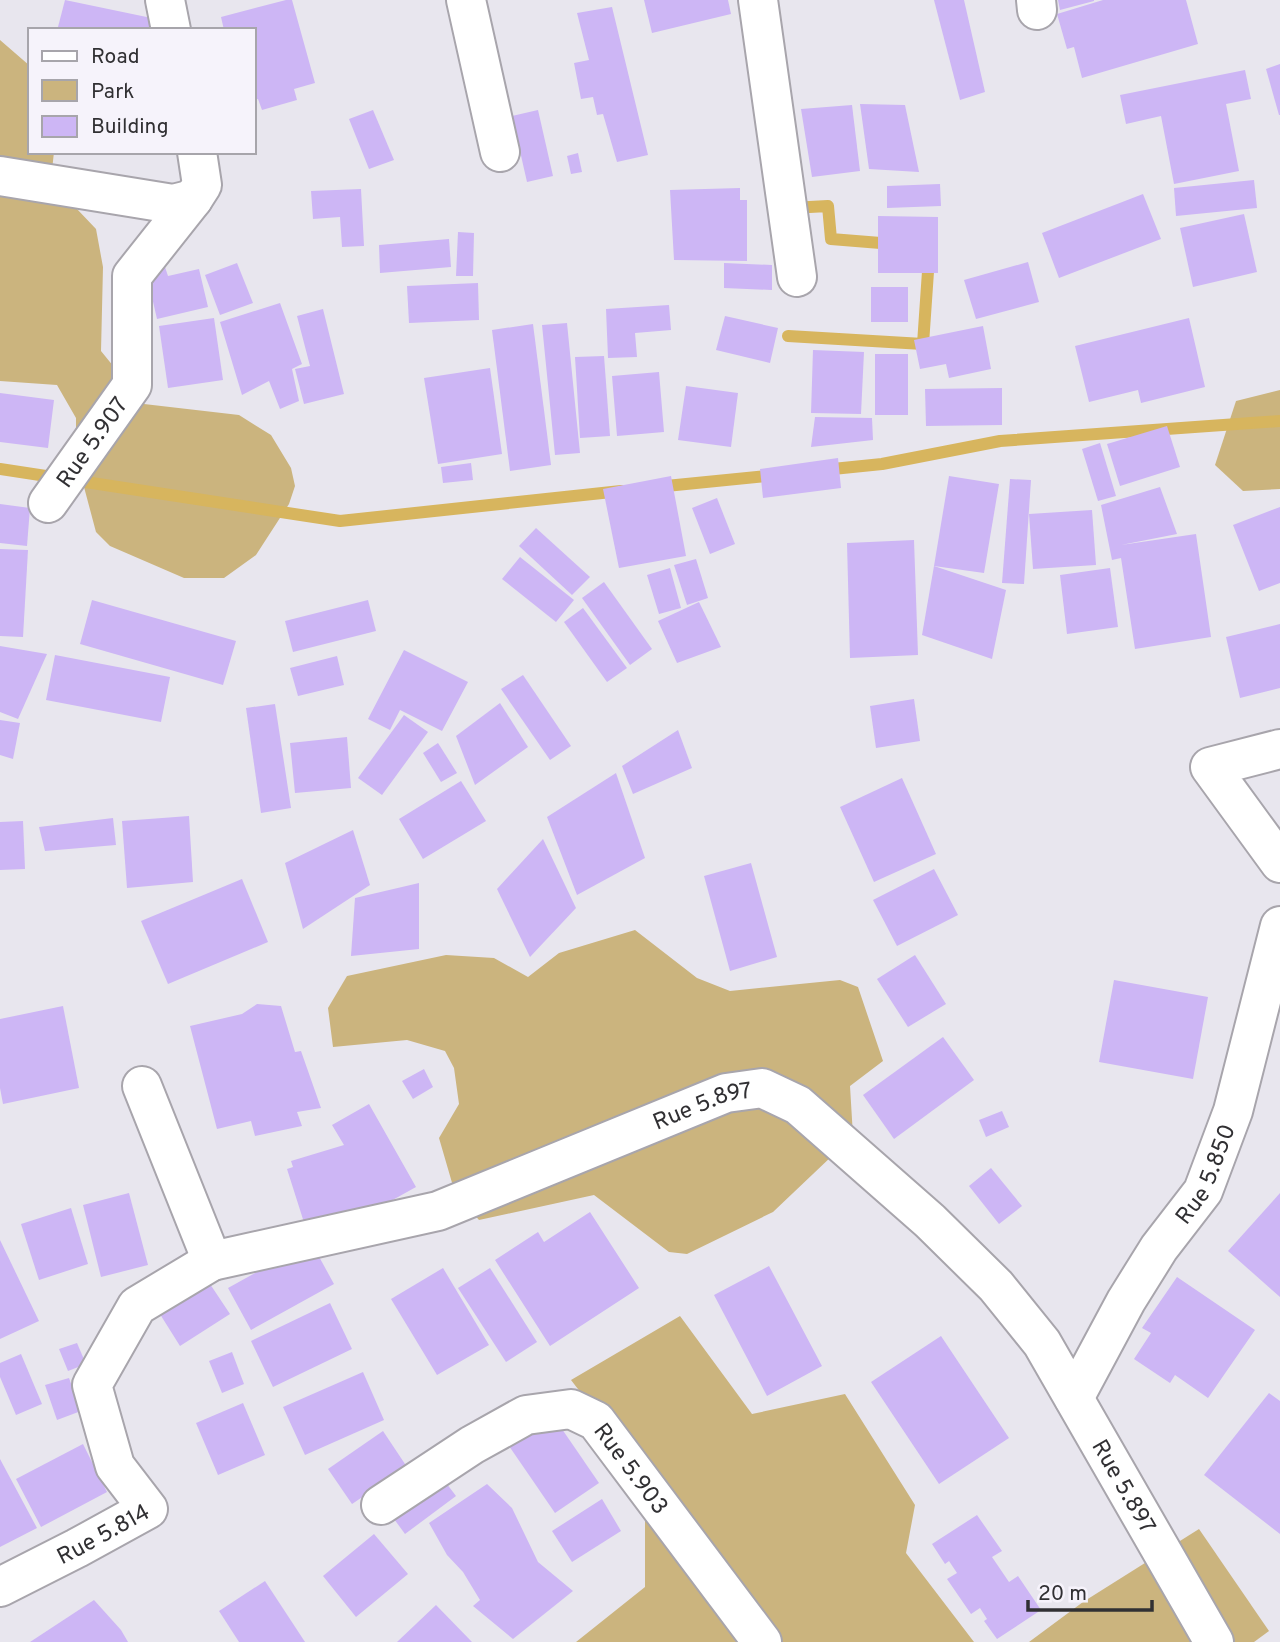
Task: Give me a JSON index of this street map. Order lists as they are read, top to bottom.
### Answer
{
  "streets": {
    "street": [
      "Rue 5.907",
      "Rue 5.897",
      "Rue 5.850",
      "Rue 5.903",
      "Rue 5.814"
    ]
  },
  "crossings": [
    ["Rue 5.897", "Rue 5.850"],
    ["Rue 5.897", "Rue 5.814"]
  ],
  "legend": ["Road", "Park", "Building"],
  "scale_bar": "20 m"
}
